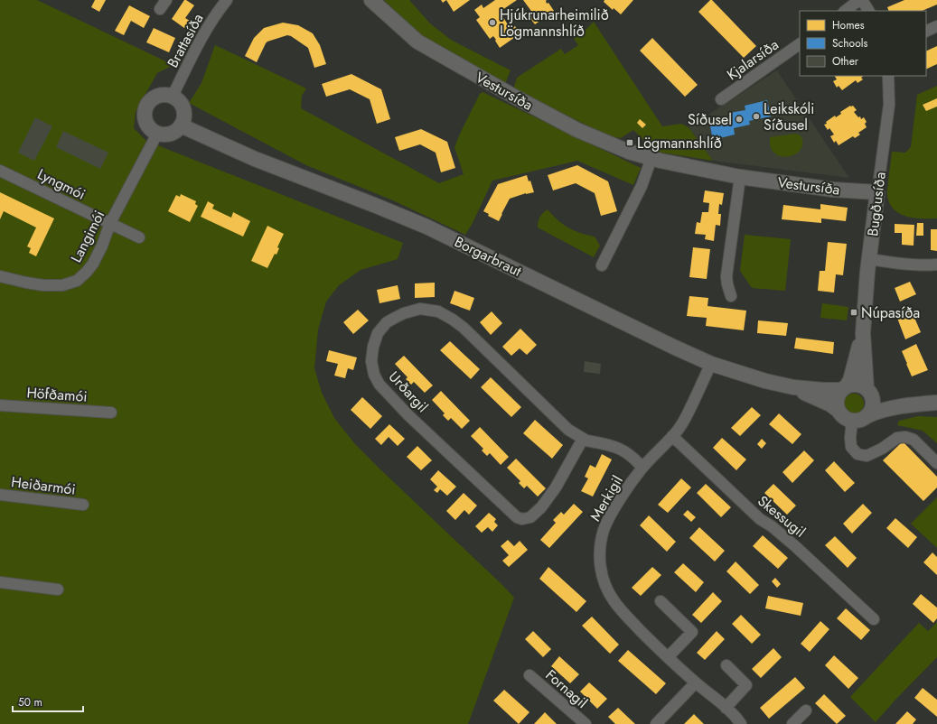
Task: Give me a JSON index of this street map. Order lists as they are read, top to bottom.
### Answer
{
  "streets": {
    "street": [
      "Brattasíða",
      "Kjalarsíða",
      "Vestursíða",
      "Lyngmói",
      "Bugðusíða",
      "Langimói",
      "Borgarbraut",
      "Urðargil",
      "Höfðamói",
      "Heiðarmói",
      "Merkigil",
      "Skessugil",
      "Fornagil"
    ]
  },
  "crossings": [
    ["Brattasíða", "Langimói"],
    ["Brattasíða", "Borgarbraut"],
    ["Vestursíða", "Bugðusíða"],
    ["Lyngmói", "Langimói"],
    ["Bugðusíða", "Borgarbraut"],
    ["Langimói", "Borgarbraut"],
    ["Borgarbraut", "Merkigil"],
    ["Urðargil", "Merkigil"],
    ["Merkigil", "Skessugil"]
  ],
  "places": {
    "other": ["Hjúkrunarheimilið Lögmannshlíð", "Leikskóli Síðusel", "Síðusel"],
    "transit": ["Lögmannshlíð", "Núpasíða"]
  },
  "legend": ["Homes", "Schools", "Other"],
  "scale_bar": "50 m"
}
